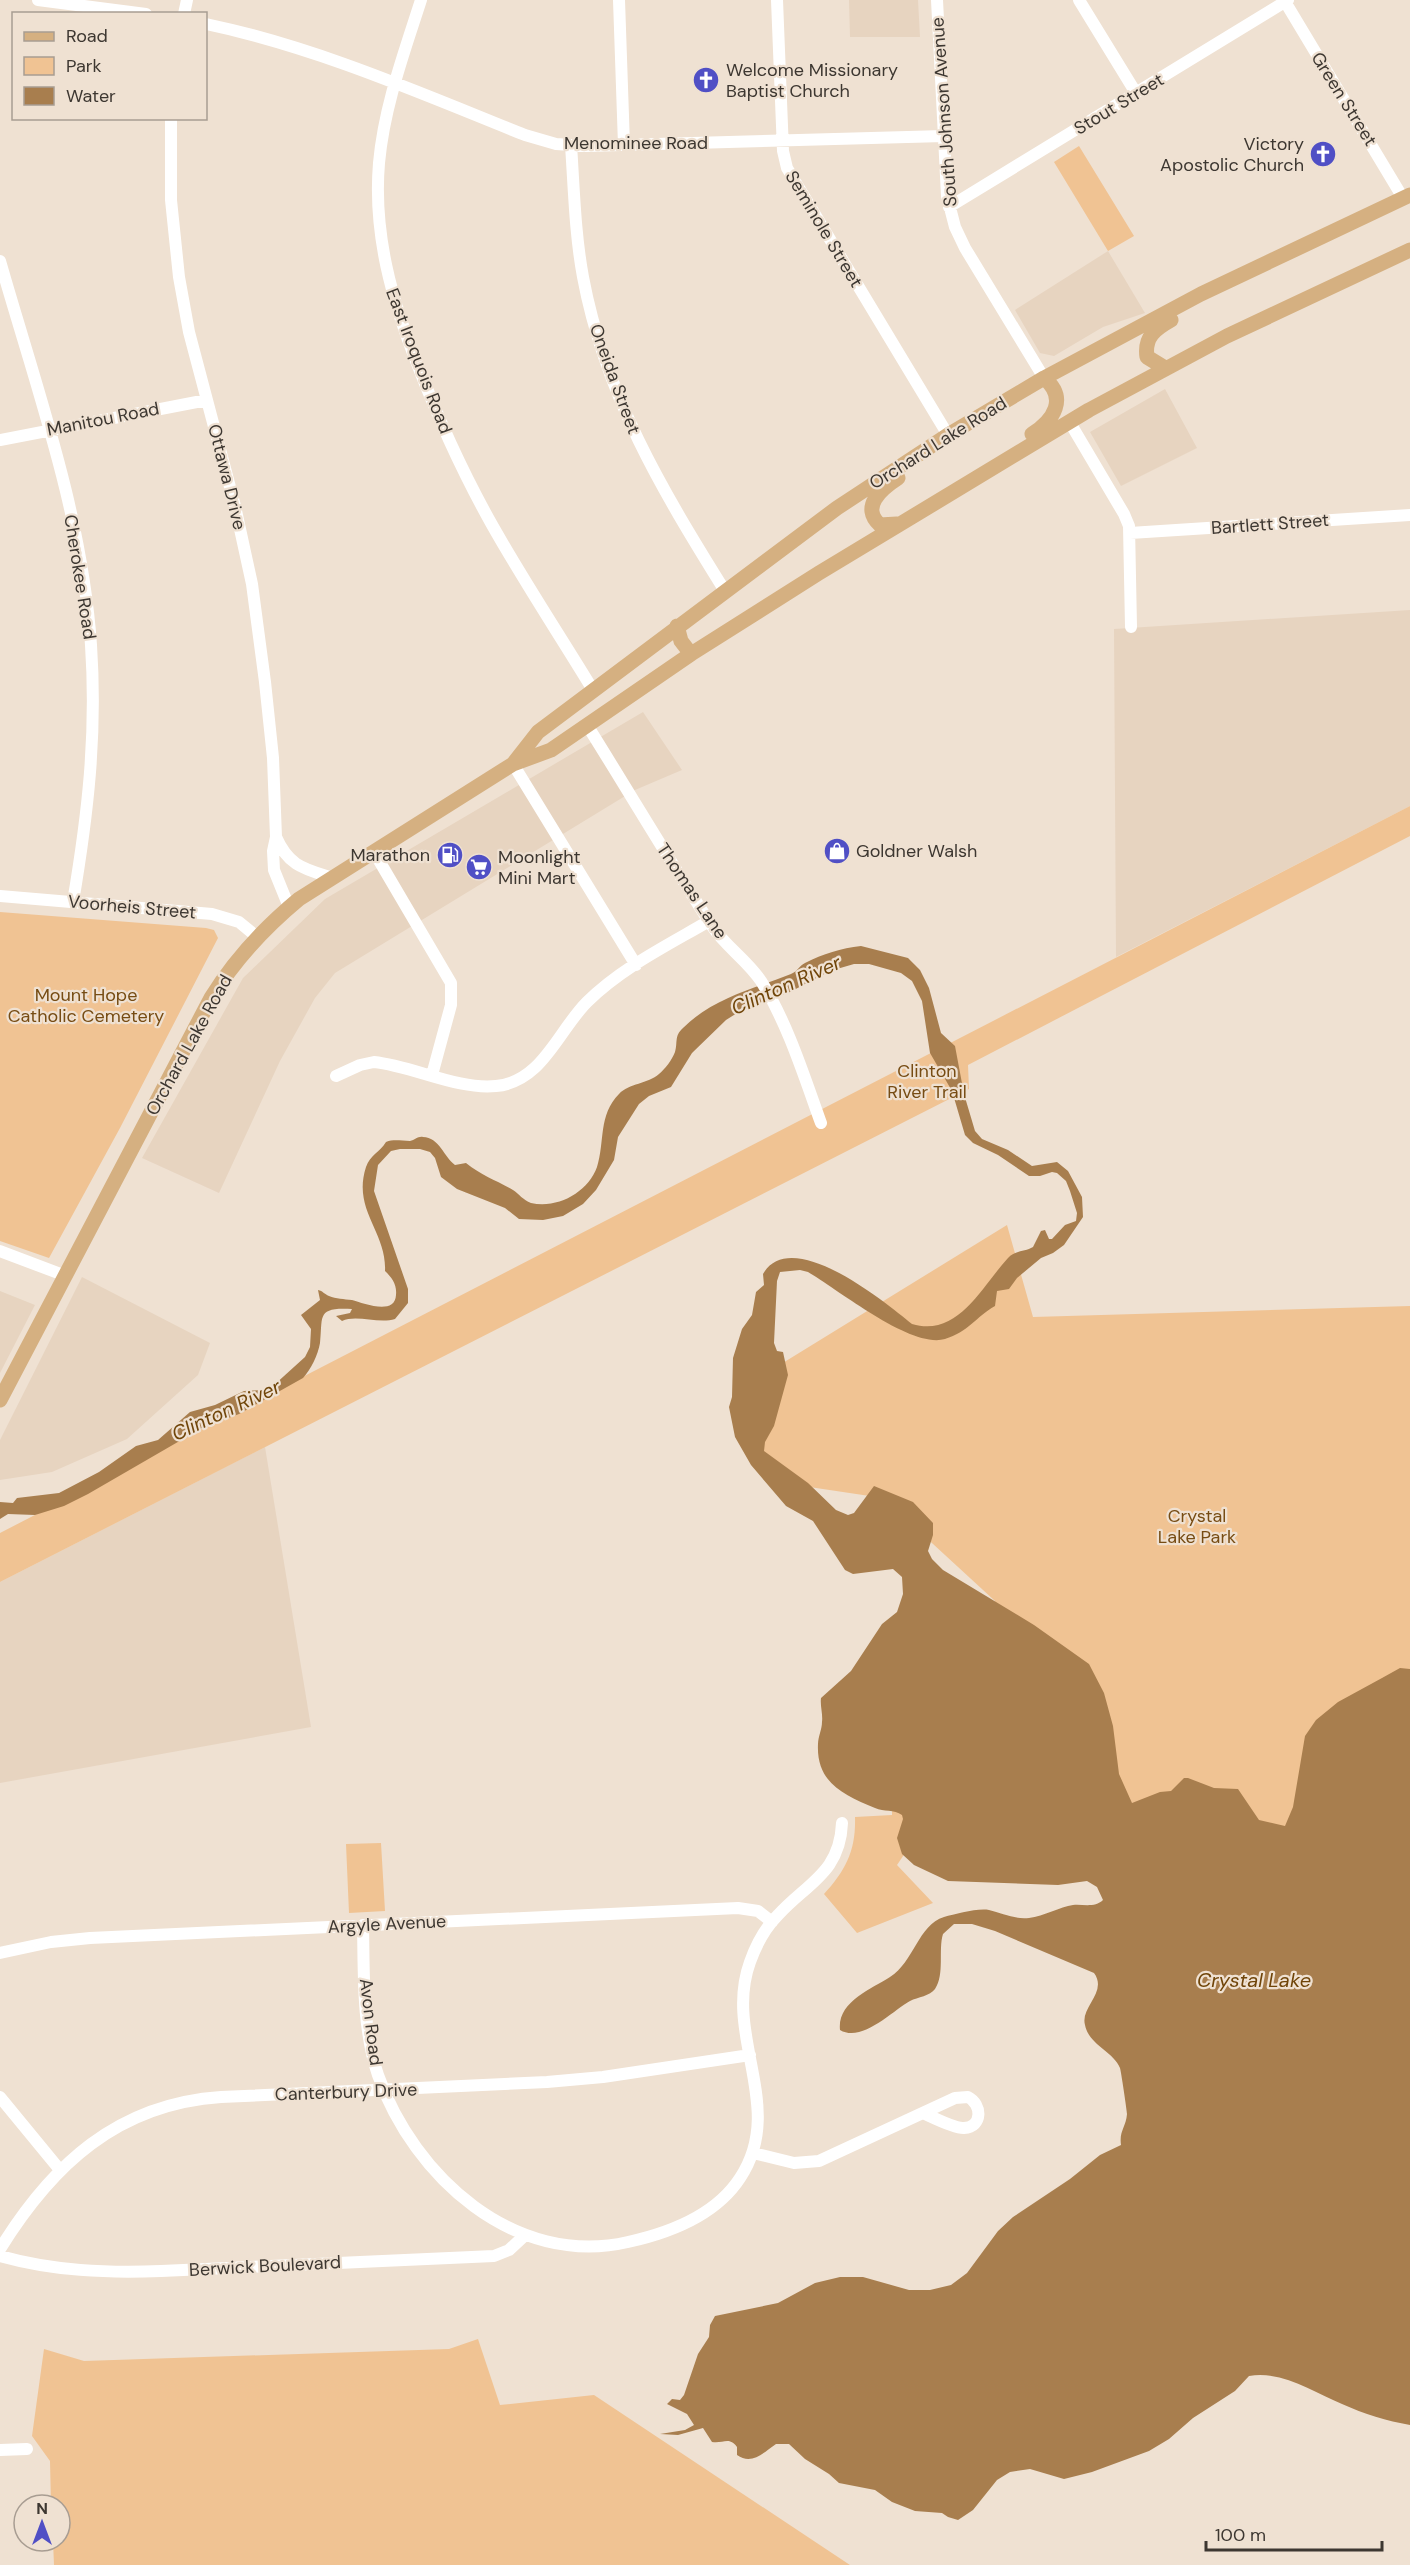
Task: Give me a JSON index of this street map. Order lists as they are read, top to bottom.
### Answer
{
  "streets": {
    "main road": ["Orchard Lake Road"],
    "street": [
      "Green Street",
      "Stout Street",
      "South Johnson Avenue",
      "Menominee Road",
      "Seminole Street",
      "East Iroquois Road",
      "Oneida Street",
      "Manitou Road",
      "Ottawa Drive",
      "Bartlett Street",
      "Cherokee Road",
      "Thomas Lane",
      "Voorheis Street",
      "Argyle Avenue",
      "Avon Road",
      "Canterbury Drive",
      "Berwick Boulevard"
    ]
  },
  "crossings": [
    ["Green Street", "Stout Street"],
    ["Green Street", "Orchard Lake Road"],
    ["Stout Street", "South Johnson Avenue"],
    ["South Johnson Avenue", "Menominee Road"],
    ["South Johnson Avenue", "Orchard Lake Road"],
    ["Menominee Road", "Seminole Street"],
    ["Menominee Road", "East Iroquois Road"],
    ["Menominee Road", "Oneida Street"],
    ["Seminole Street", "Orchard Lake Road"],
    ["East Iroquois Road", "Orchard Lake Road"],
    ["Oneida Street", "Orchard Lake Road"],
    ["Manitou Road", "Ottawa Drive"],
    ["Manitou Road", "Cherokee Road"],
    ["Orchard Lake Road", "Ottawa Drive"],
    ["Orchard Lake Road", "Thomas Lane"],
    ["Orchard Lake Road", "Voorheis Street"],
    ["Cherokee Road", "Voorheis Street"],
    ["Argyle Avenue", "Avon Road"],
    ["Avon Road", "Canterbury Drive"],
    ["Avon Road", "Berwick Boulevard"]
  ],
  "water": ["Clinton River", "Crystal Lake"],
  "parks": ["Mount Hope Catholic Cemetery", "Clinton River Trail", "Crystal Lake Park"],
  "places": {
    "church": ["Welcome Missionary Baptist Church", "Victory Apostolic Church"],
    "shop": ["Goldner Walsh"],
    "fuel station": ["Marathon"],
    "supermarket": ["Moonlight Mini Mart"]
  },
  "legend": ["Road", "Park", "Water"],
  "scale_bar": "100 m",
  "north": "top"
}
